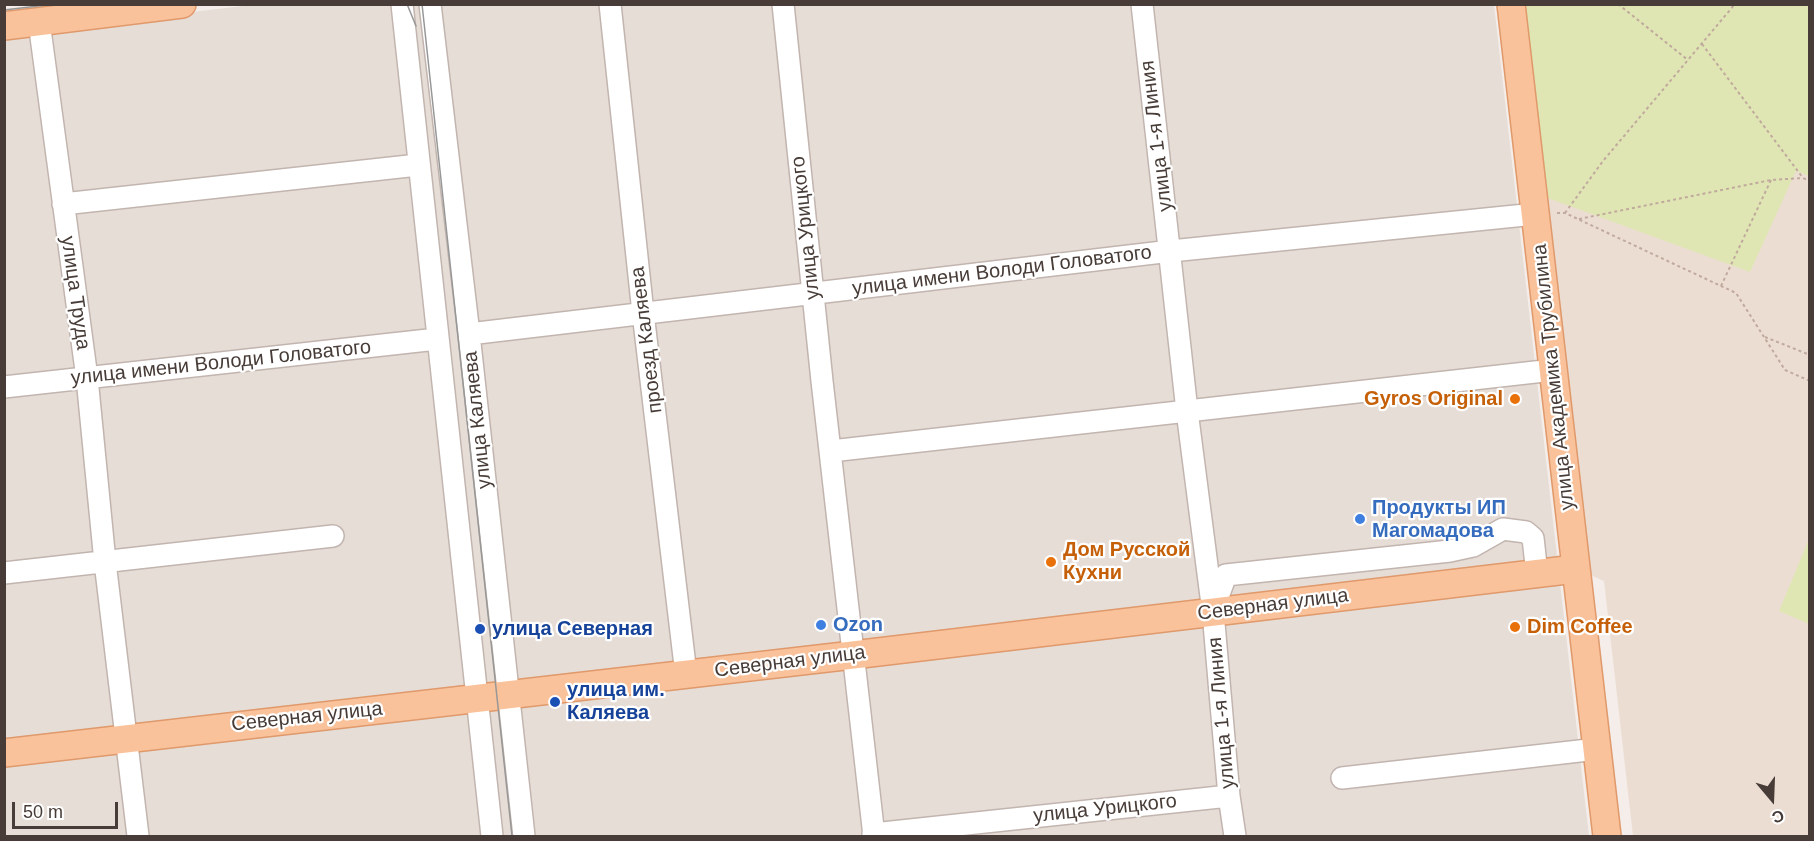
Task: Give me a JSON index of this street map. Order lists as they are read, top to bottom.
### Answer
{
  "streets": {
    "main road": ["улица Академика Трубилина", "Северная улица"],
    "street": [
      "улица 1-я Линия",
      "улица Урицкого",
      "улица имени Володи Головатого",
      "улица Труда",
      "проезд Каляева",
      "улица Каляева"
    ]
  },
  "crossings": [
    ["улица 1-я Линия", "улица Урицкого"],
    ["улица 1-я Линия", "улица имени Володи Головатого"],
    ["улица 1-я Линия", "Северная улица"],
    ["улица Урицкого", "улица имени Володи Головатого"],
    ["улица Урицкого", "Северная улица"],
    ["улица имени Володи Головатого", "улица Труда"],
    ["улица имени Володи Головатого", "проезд Каляева"],
    ["улица имени Володи Головатого", "улица Академика Трубилина"],
    ["улица имени Володи Головатого", "улица Каляева"],
    ["улица Труда", "Северная улица"],
    ["проезд Каляева", "Северная улица"],
    ["улица Академика Трубилина", "Северная улица"],
    ["улица Каляева", "Северная улица"]
  ],
  "places": [
    "Gyros Original",
    "Продукты ИП Магомадова",
    "Дом Русской Кухни",
    "Ozon",
    "Dim Coffee",
    "улица Северная",
    "улица им. Каляева"
  ],
  "scale_bar": "50 m",
  "north": "bottom"
}
